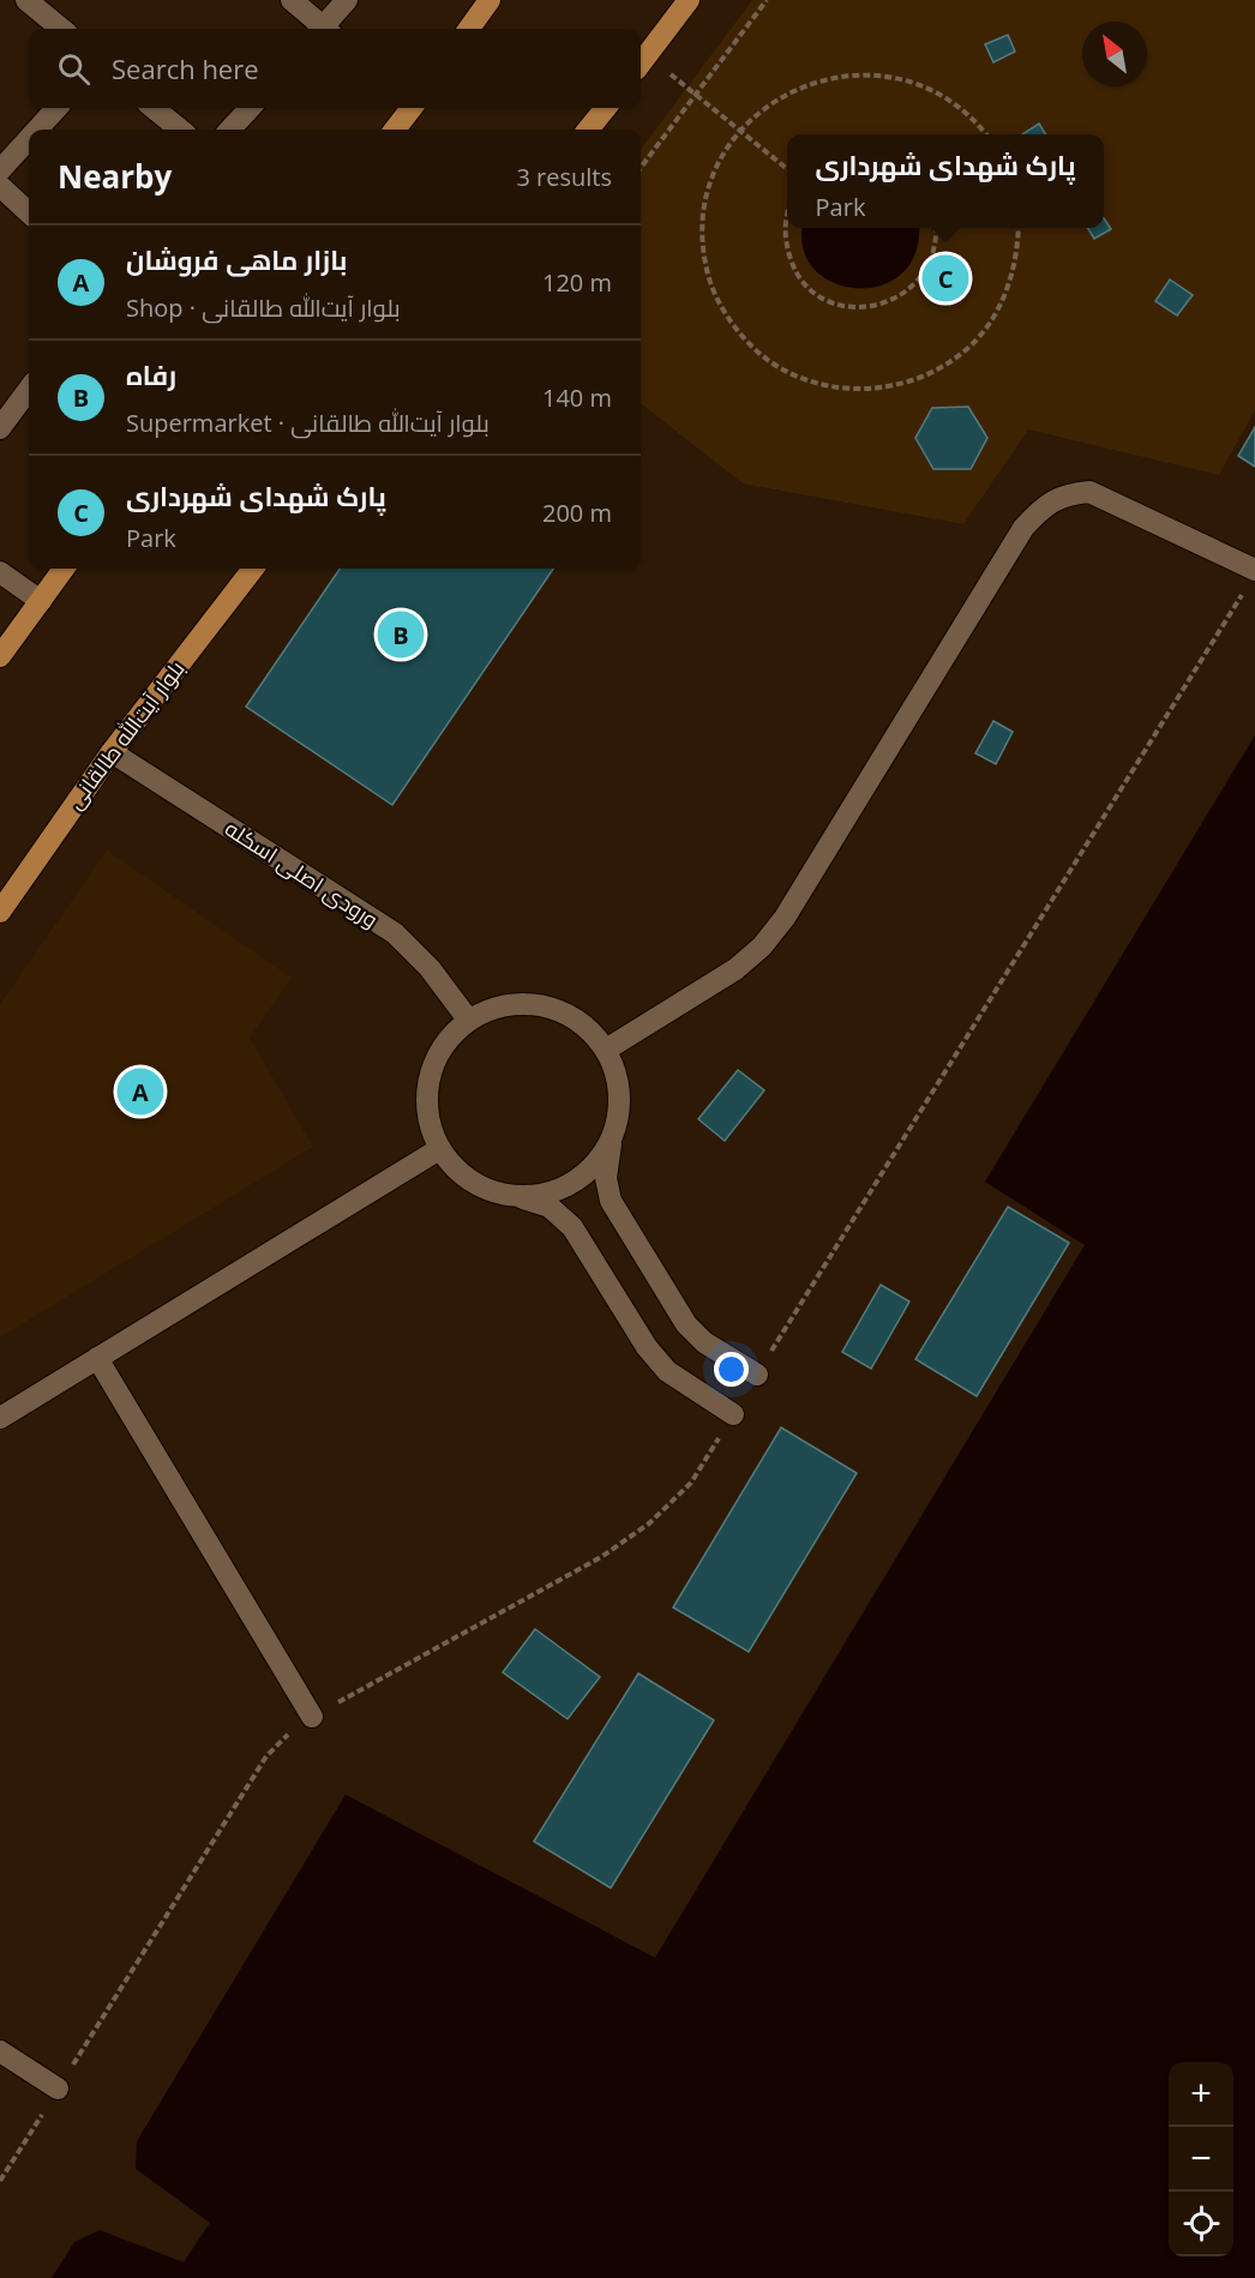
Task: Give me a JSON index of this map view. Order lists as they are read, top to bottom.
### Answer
{
  "streets": {
    "main road": ["بلوار آیت‌الله طالقانی"],
    "street": ["ورودی اصلی اسکله"]
  },
  "crossings": [
    ["بلوار آیت‌الله طالقانی", "ورودی اصلی اسکله"]
  ],
  "north": "top left",
  "page": {
    "search": "Search here",
    "heading": ["Nearby", "3 results"],
    "popup": ["پارک شهدای شهرداری", "Park"],
    "list": [
      {
        "mark": "A",
        "name": "بازار ماهی فروشان",
        "note": "Shop · بلوار آیت‌الله طالقانی",
        "value": "120 m"
      },
      {
        "mark": "B",
        "name": "رفاه",
        "note": "Supermarket · بلوار آیت‌الله طالقانی",
        "value": "140 m"
      },
      {
        "mark": "C",
        "name": "پارک شهدای شهرداری",
        "note": "Park",
        "value": "200 m"
      }
    ],
    "pins": ["C", "B", "A"],
    "map_buttons": ["+", "−"]
  }
}
